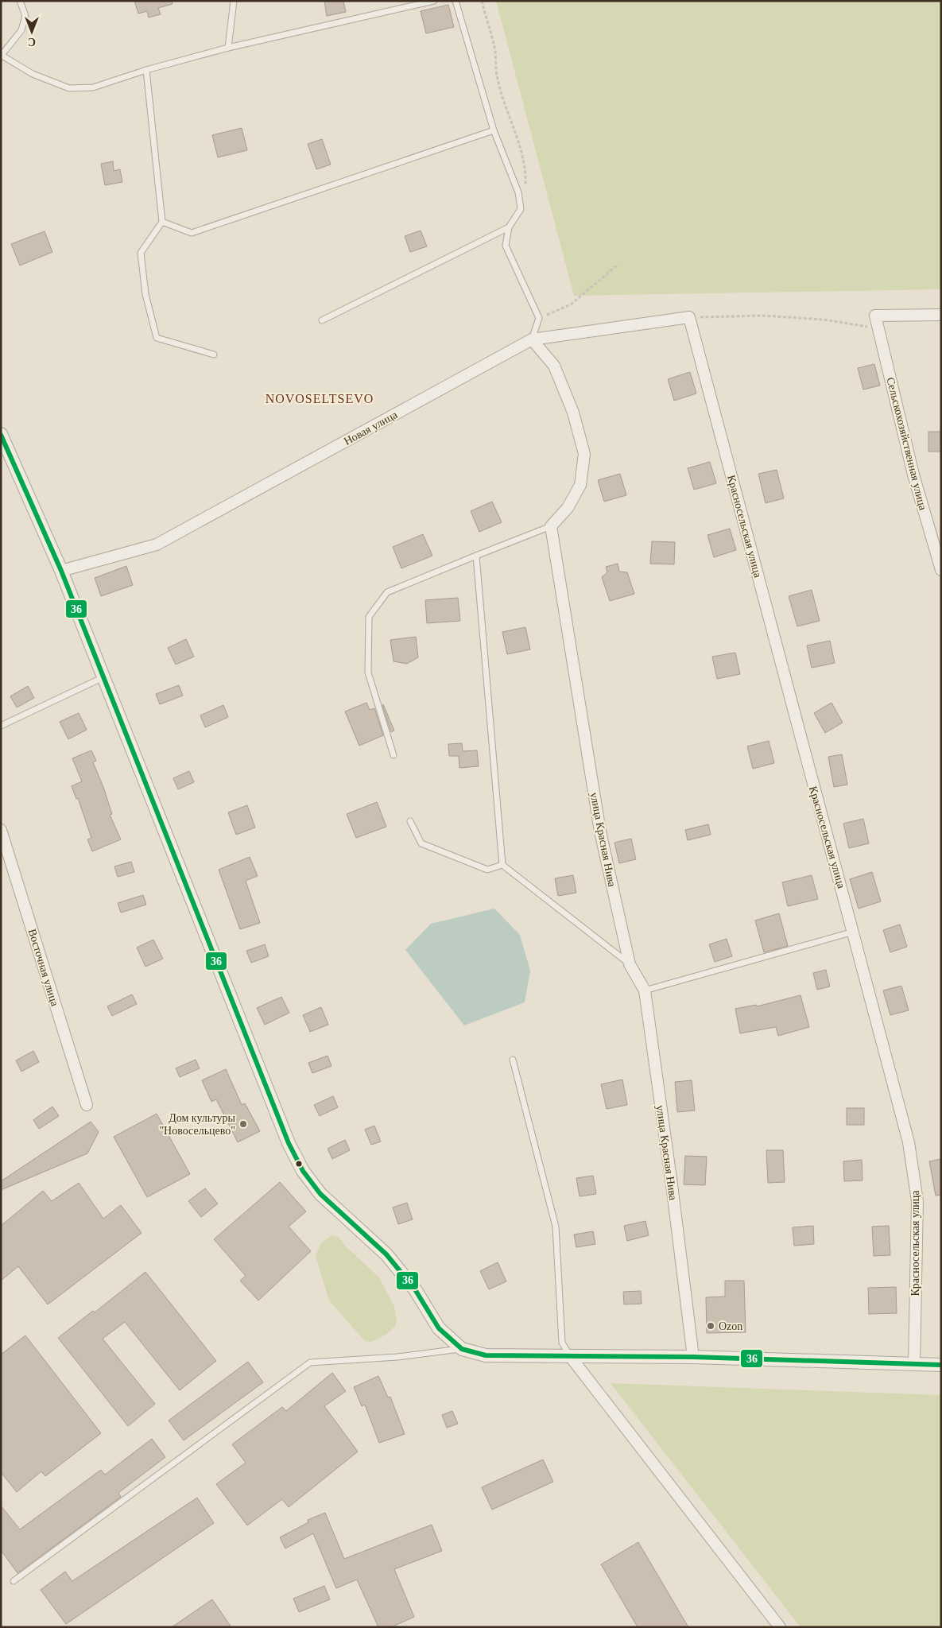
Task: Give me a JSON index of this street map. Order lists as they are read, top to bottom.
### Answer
{
  "streets": {
    "street": [
      "Новая улица",
      "Сельскохозяйственная улица",
      "Красносельская улица",
      "улица Красная Нива",
      "Восточная улица"
    ]
  },
  "crossings": [
    ["Новая улица", "Красносельская улица"]
  ],
  "districts": ["NOVOSELTSEVO"],
  "places": ["Дом культуры \"Новосельцево\"", "Ozon"],
  "lines": ["transit line 36"],
  "north": "bottom"
}
